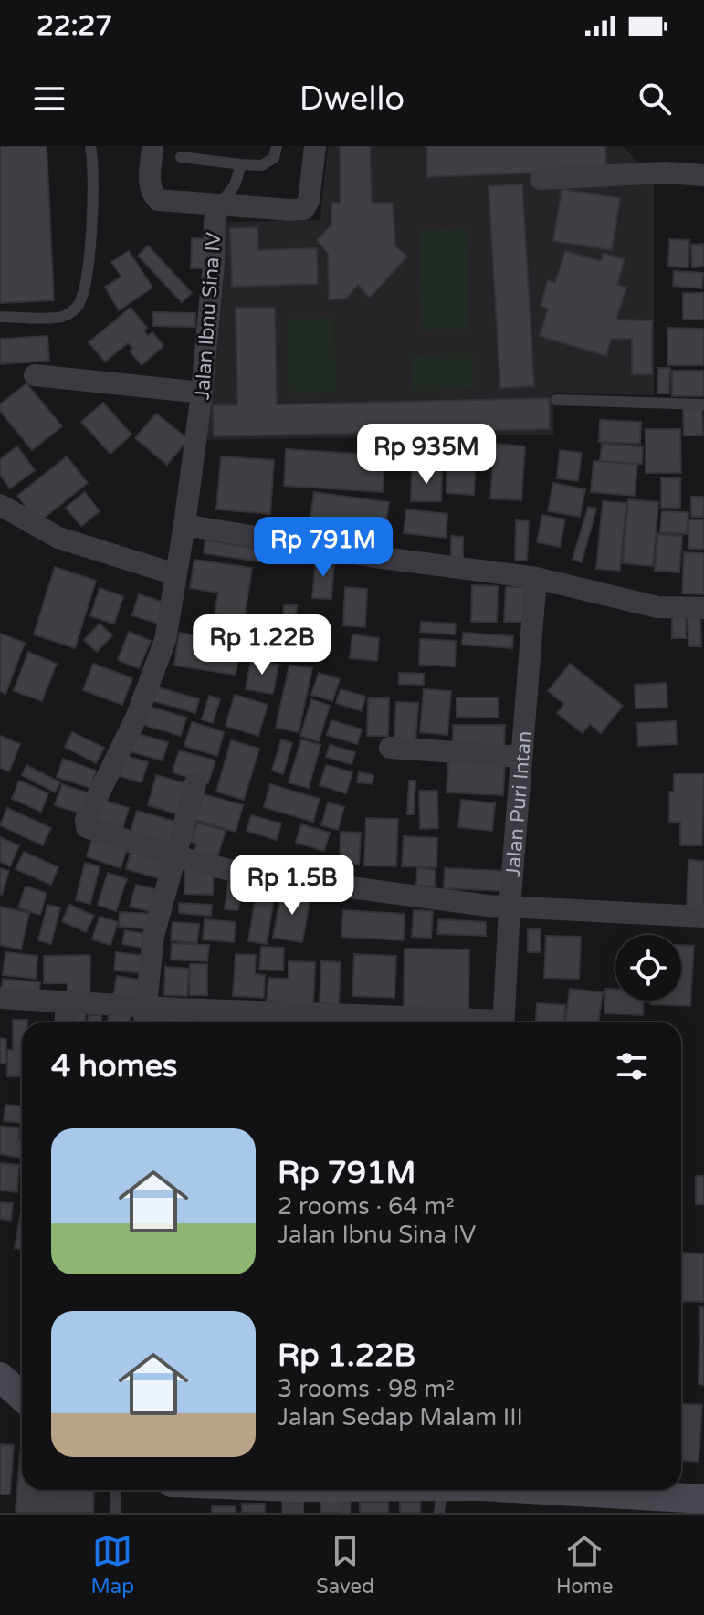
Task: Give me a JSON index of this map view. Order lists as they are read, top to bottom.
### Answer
{
  "streets": {
    "street": ["Jalan Ibnu Sina IV", "Jalan Puri Intan"]
  },
  "page": {
    "status": "22:27",
    "header": "Dwello",
    "price": [
      "Rp 935M",
      "Rp 791M",
      "Rp 1.22B",
      "Rp 1.5B"
    ],
    "heading": "4 homes",
    "list": [
      {
        "name": "Rp 791M",
        "note": "2 rooms · 64 m² · Jalan Ibnu Sina IV"
      },
      {
        "name": "Rp 1.22B",
        "note": "3 rooms · 98 m² · Jalan Sedap Malam III"
      }
    ],
    "tabs": ["Map", "Saved", "Home"]
  }
}
